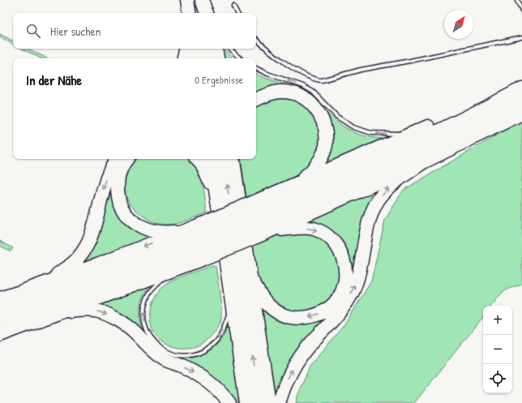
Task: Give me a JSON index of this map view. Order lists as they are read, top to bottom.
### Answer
{
  "north": "top right",
  "page": {
    "search": "Hier suchen",
    "heading": ["In der Nähe", "0 Ergebnisse"],
    "map_buttons": ["+", "−"]
  }
}
